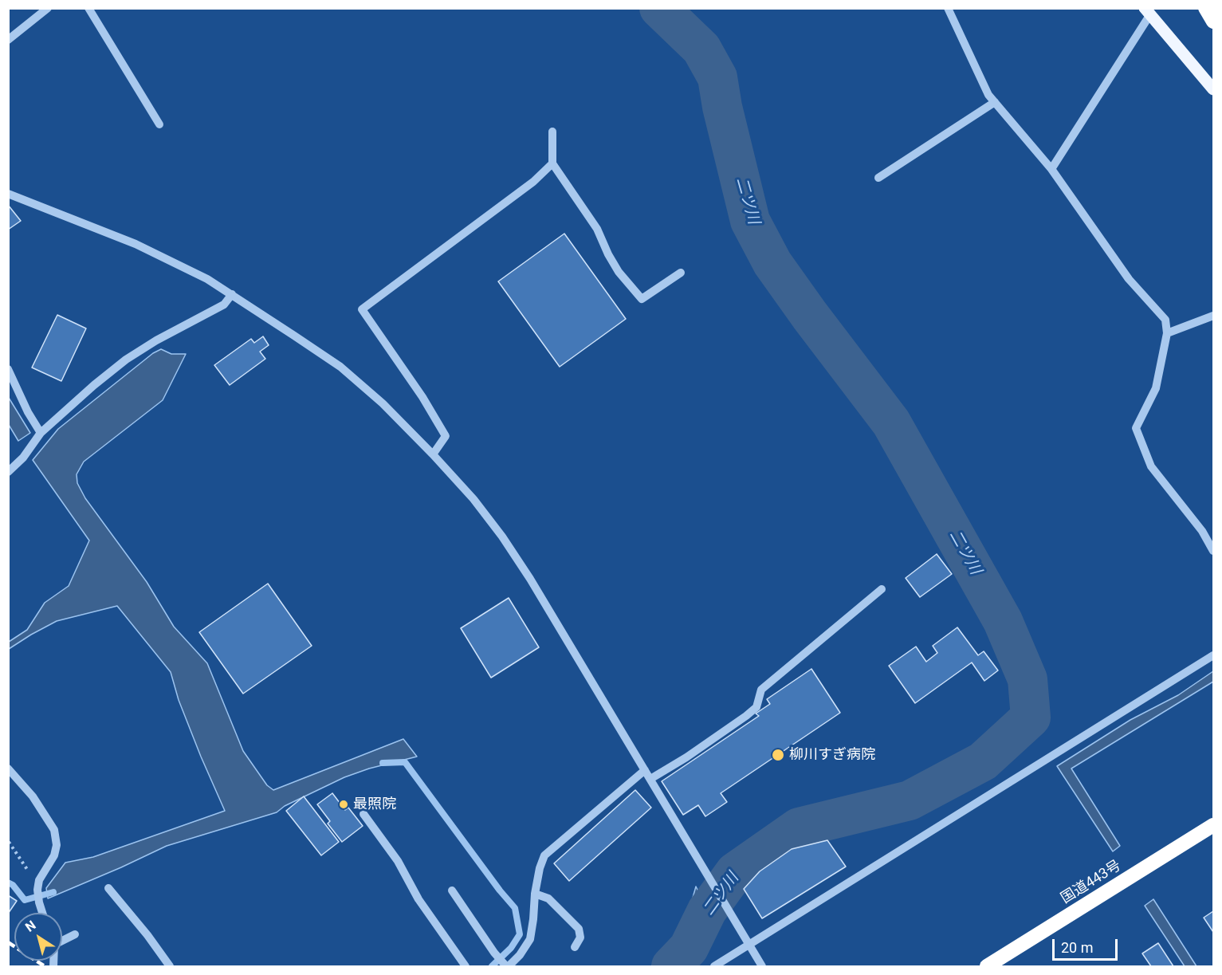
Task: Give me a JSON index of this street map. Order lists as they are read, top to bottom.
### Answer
{
  "streets": {
    "highway": ["国道443号"]
  },
  "water": ["二ツ川"],
  "places": ["柳川すぎ病院", "最照院"],
  "scale_bar": "20 m",
  "north": "top left"
}
